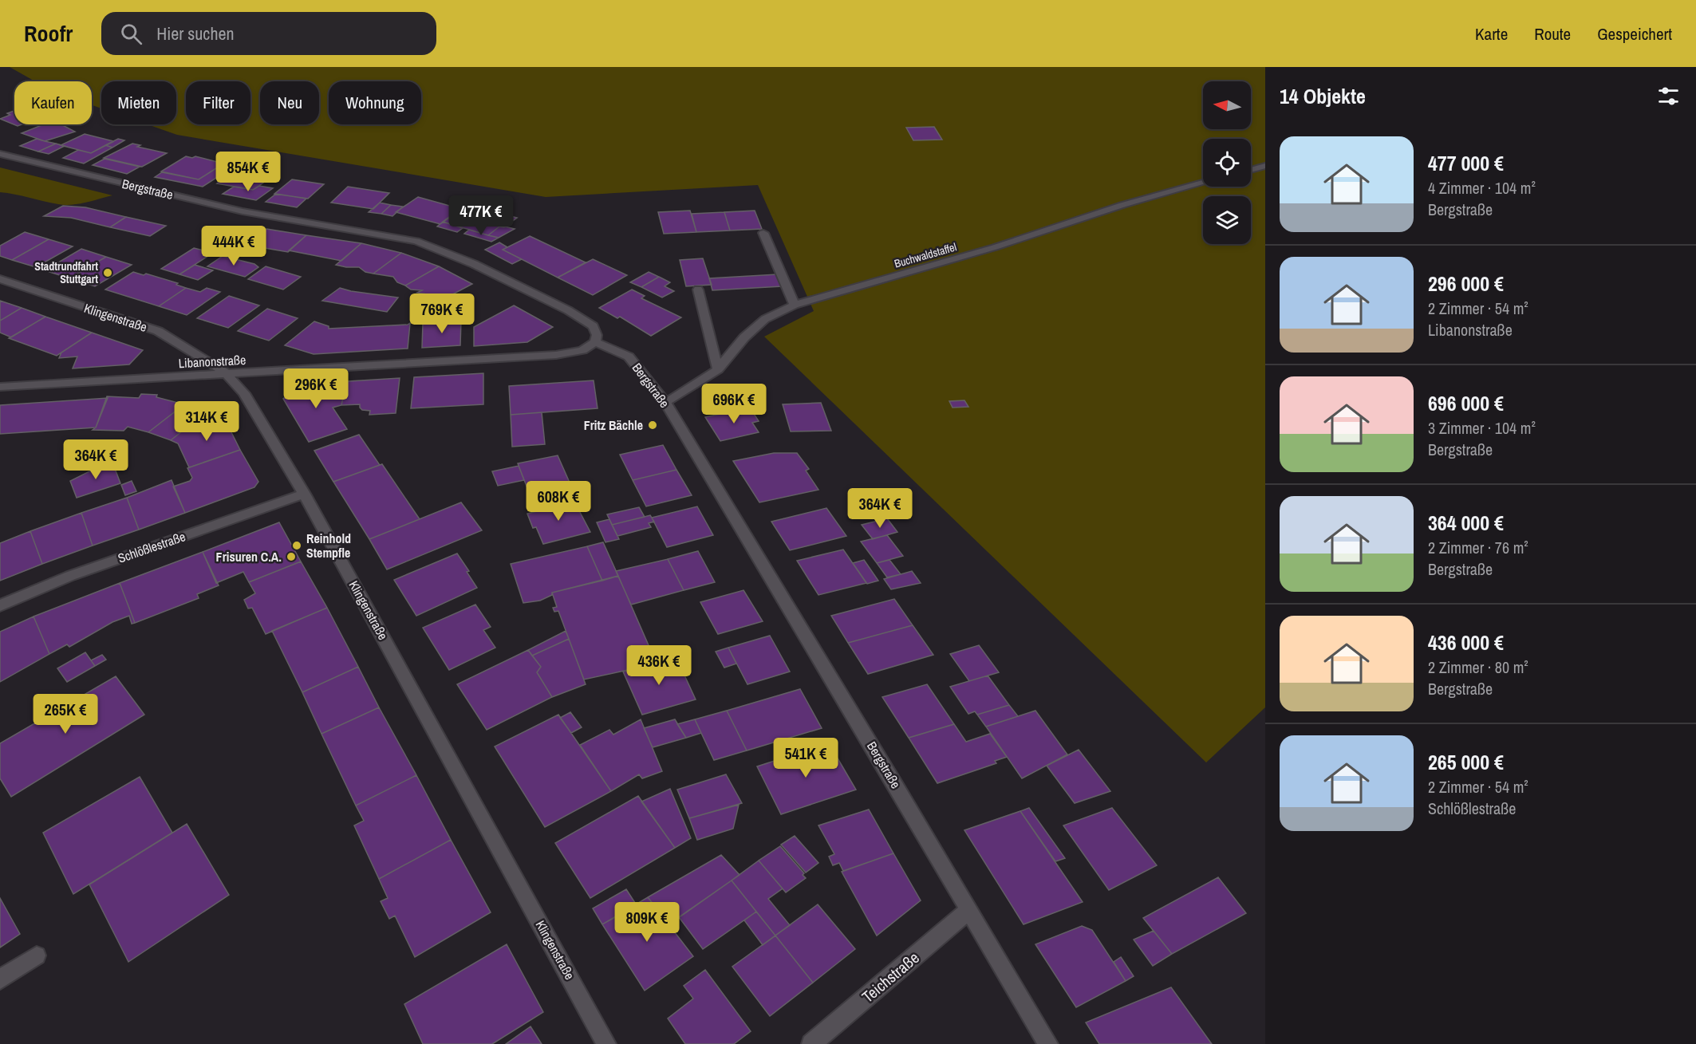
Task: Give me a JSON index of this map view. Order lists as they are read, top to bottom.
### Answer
{
  "streets": {
    "street": [
      "Bergstraße",
      "Buchwaldstaffel",
      "Klingenstraße",
      "Libanonstraße",
      "Schlößlestraße",
      "Teichstraße"
    ]
  },
  "crossings": [
    ["Bergstraße", "Buchwaldstaffel"],
    ["Bergstraße", "Libanonstraße"],
    ["Bergstraße", "Teichstraße"],
    ["Klingenstraße", "Libanonstraße"],
    ["Klingenstraße", "Schlößlestraße"]
  ],
  "places": [
    "Stadtrundfahrt Stuttgart",
    "Fritz Bächle",
    "Reinhold Stempfle",
    "Frisuren C.A."
  ],
  "north": "left",
  "page": {
    "header": "Roofr",
    "search": "Hier suchen",
    "nav": ["Karte", "Route", "Gespeichert"],
    "heading": "14 Objekte",
    "chip": [
      "Kaufen",
      "Mieten",
      "Filter",
      "Neu",
      "Wohnung"
    ],
    "list": [
      {
        "name": "477 000 €",
        "note": "4 Zimmer · 104 m² · Bergstraße"
      },
      {
        "name": "296 000 €",
        "note": "2 Zimmer · 54 m² · Libanonstraße"
      },
      {
        "name": "696 000 €",
        "note": "3 Zimmer · 104 m² · Bergstraße"
      },
      {
        "name": "364 000 €",
        "note": "2 Zimmer · 76 m² · Bergstraße"
      },
      {
        "name": "436 000 €",
        "note": "2 Zimmer · 80 m² · Bergstraße"
      },
      {
        "name": "265 000 €",
        "note": "2 Zimmer · 54 m² · Schlößlestraße"
      }
    ],
    "price": [
      "854K €",
      "477K €",
      "444K €",
      "769K €",
      "296K €",
      "696K €",
      "314K €",
      "364K €",
      "608K €",
      "364K €",
      "436K €",
      "265K €",
      "541K €",
      "809K €"
    ]
  }
}
